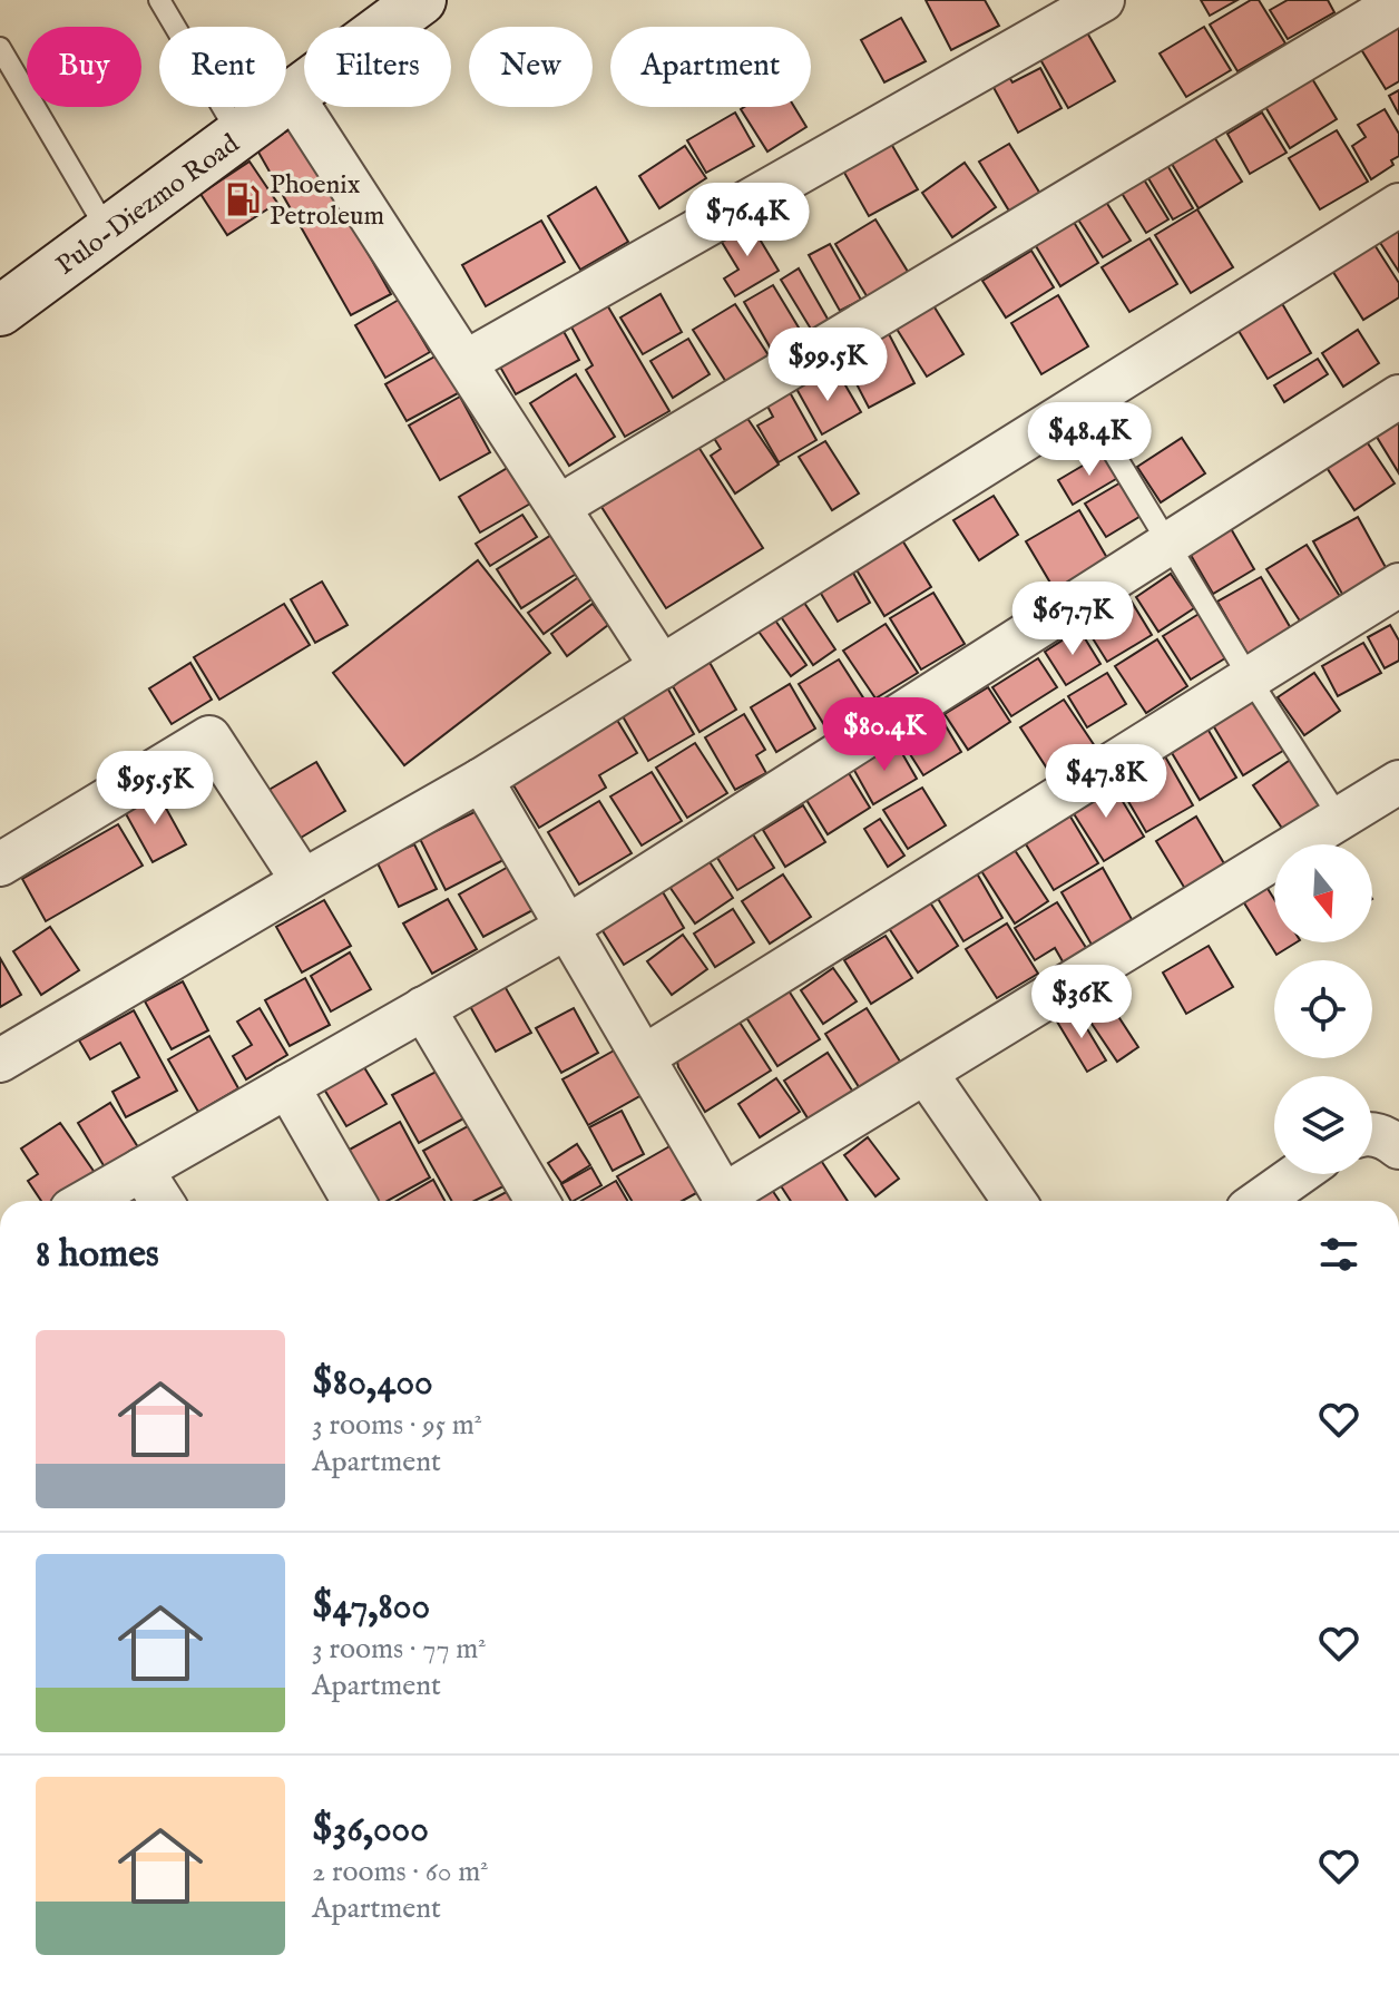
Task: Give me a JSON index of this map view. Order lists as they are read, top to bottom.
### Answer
{
  "streets": {
    "main road": ["Pulo-Diezmo Road"]
  },
  "places": {
    "fuel station": ["Phoenix Petroleum"]
  },
  "north": "bottom",
  "page": {
    "chip": [
      "Buy",
      "Rent",
      "Filters",
      "New",
      "Apartment"
    ],
    "price": [
      "$76.4K",
      "$99.5K",
      "$48.4K",
      "$67.7K",
      "$80.4K",
      "$47.8K",
      "$95.5K",
      "$36K"
    ],
    "heading": "8 homes",
    "list": [
      {
        "name": "$80,400",
        "note": "3 rooms · 95 m² · Apartment"
      },
      {
        "name": "$47,800",
        "note": "3 rooms · 77 m² · Apartment"
      },
      {
        "name": "$36,000",
        "note": "2 rooms · 60 m² · Apartment"
      }
    ]
  }
}
